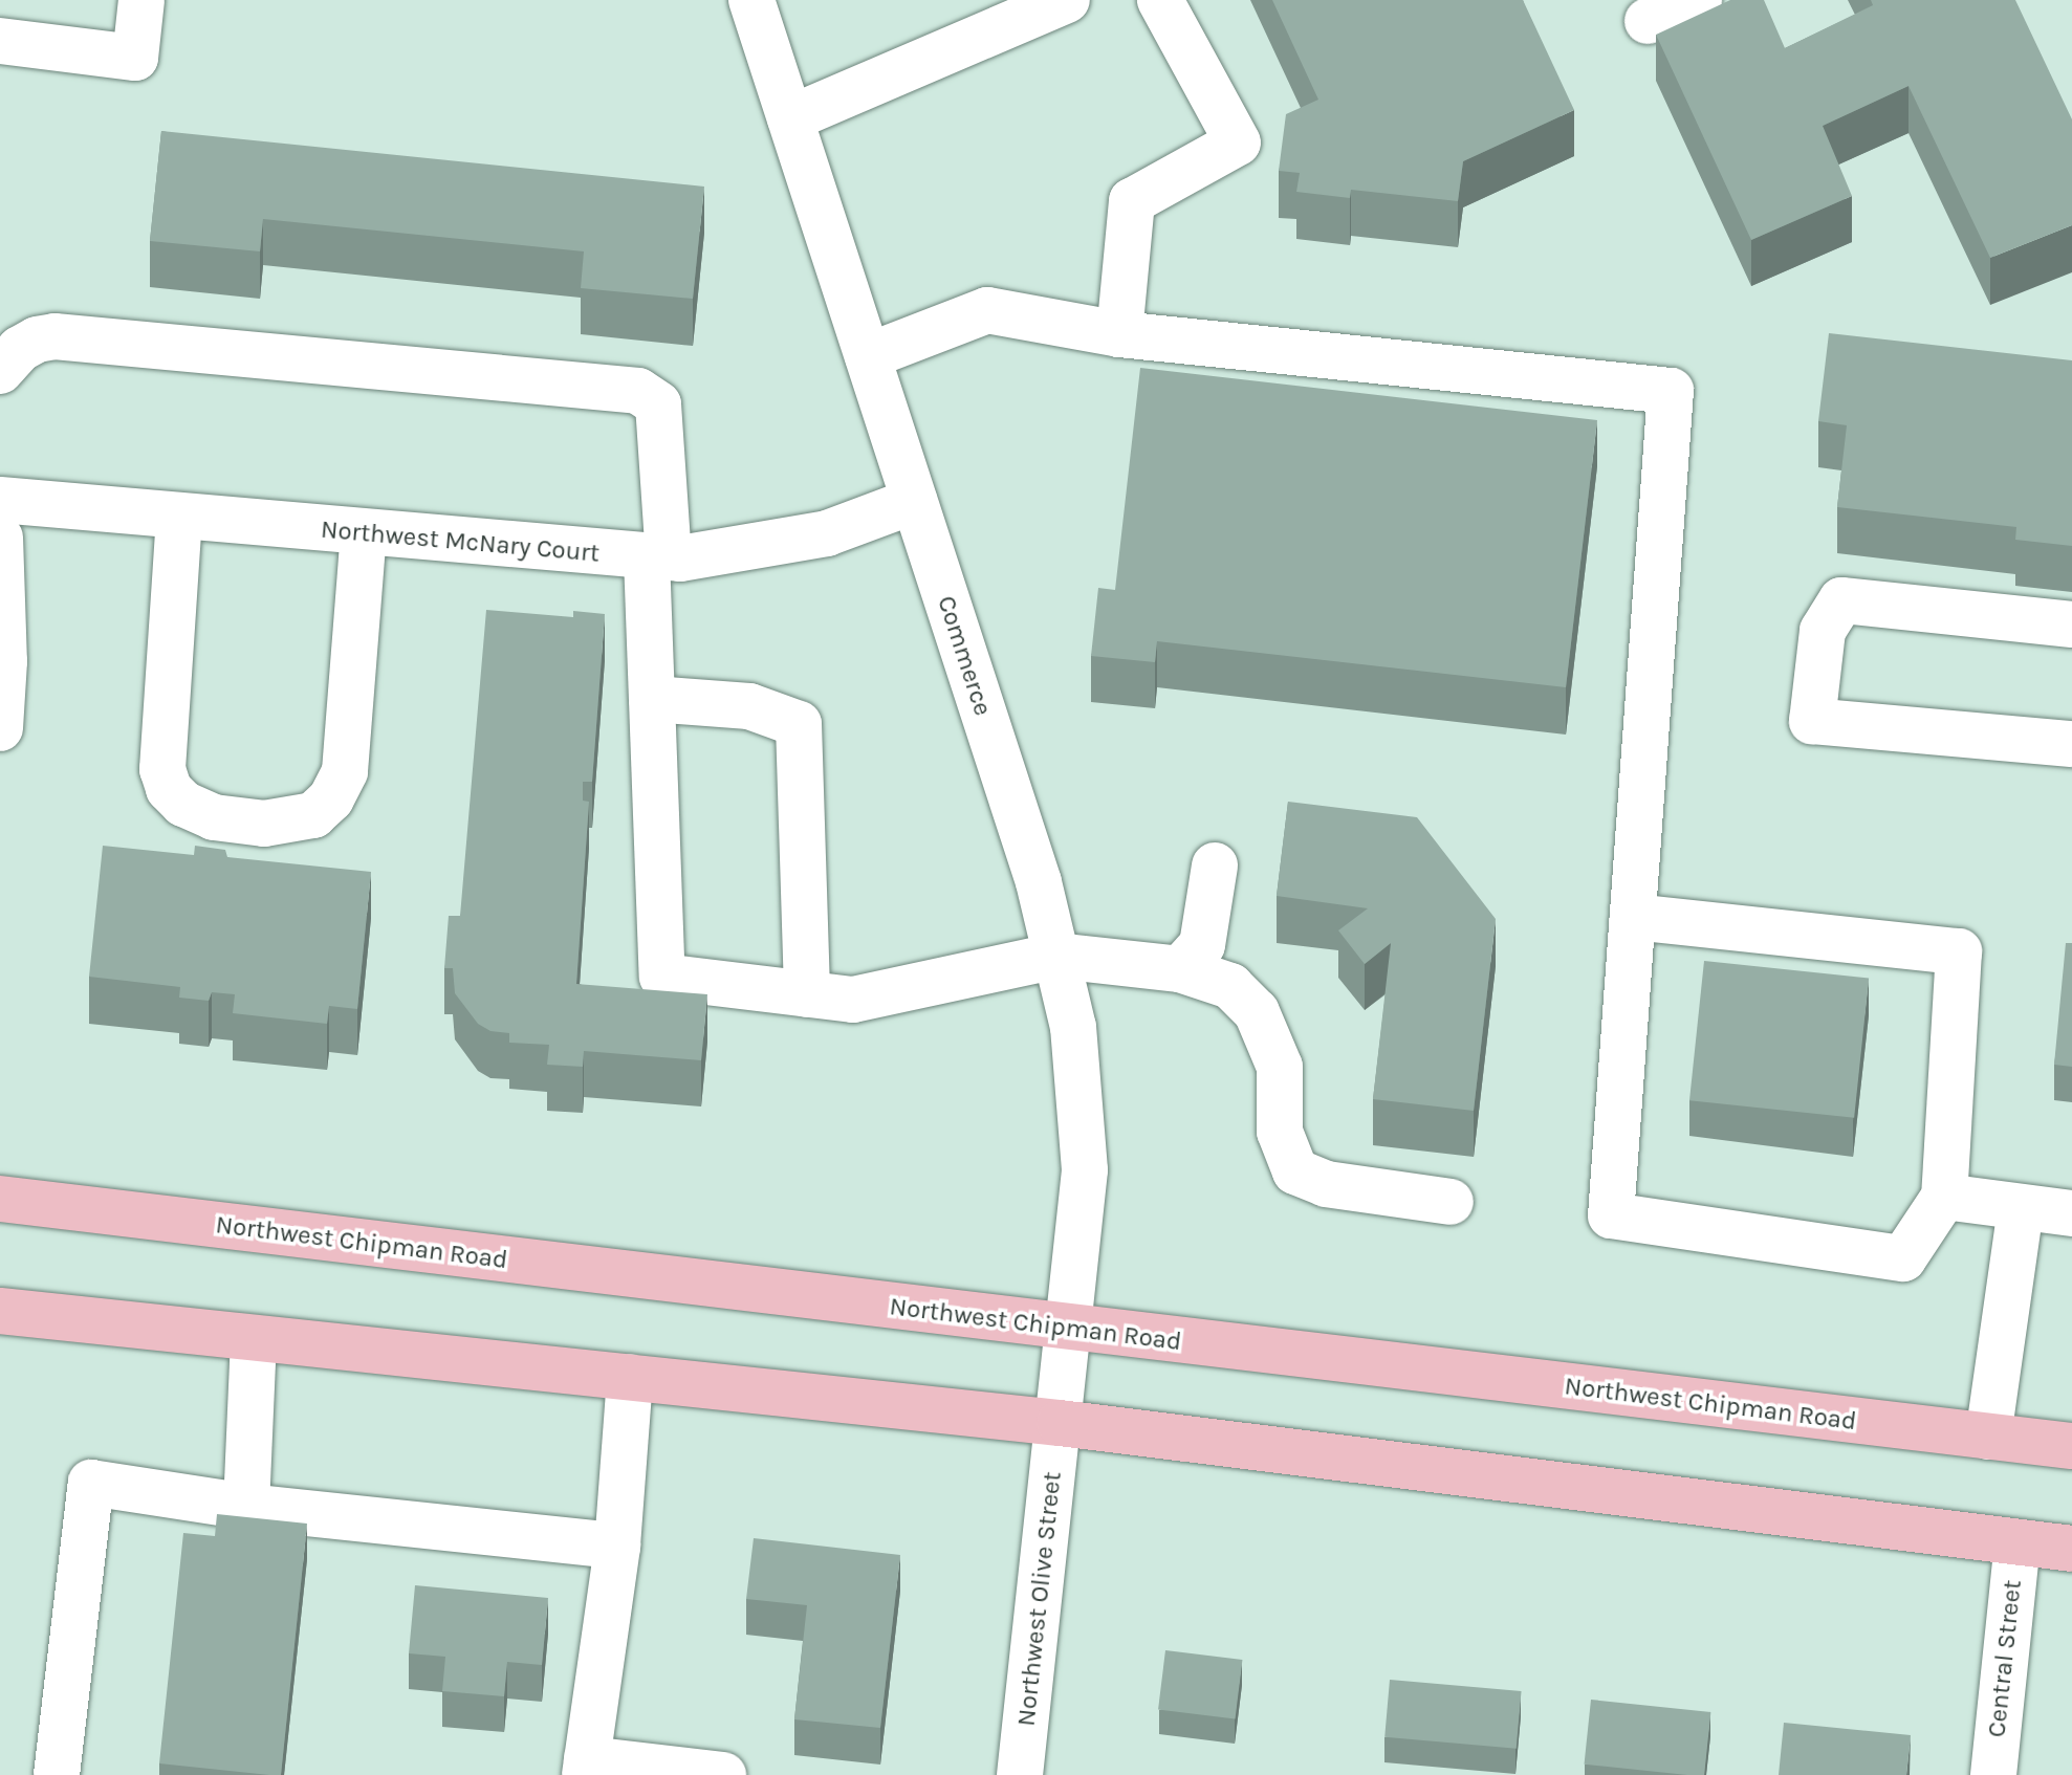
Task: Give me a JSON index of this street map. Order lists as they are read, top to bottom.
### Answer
{
  "streets": {
    "main road": ["Northwest Chipman Road"],
    "street": [
      "Northwest McNary Court",
      "Commerce",
      "Northwest Olive Street",
      "Central Street"
    ]
  },
  "crossings": [
    ["Northwest McNary Court", "Commerce"],
    ["Commerce", "Northwest Chipman Road"],
    ["Commerce", "Northwest Olive Street"],
    ["Northwest Chipman Road", "Northwest Olive Street"]
  ]
}
